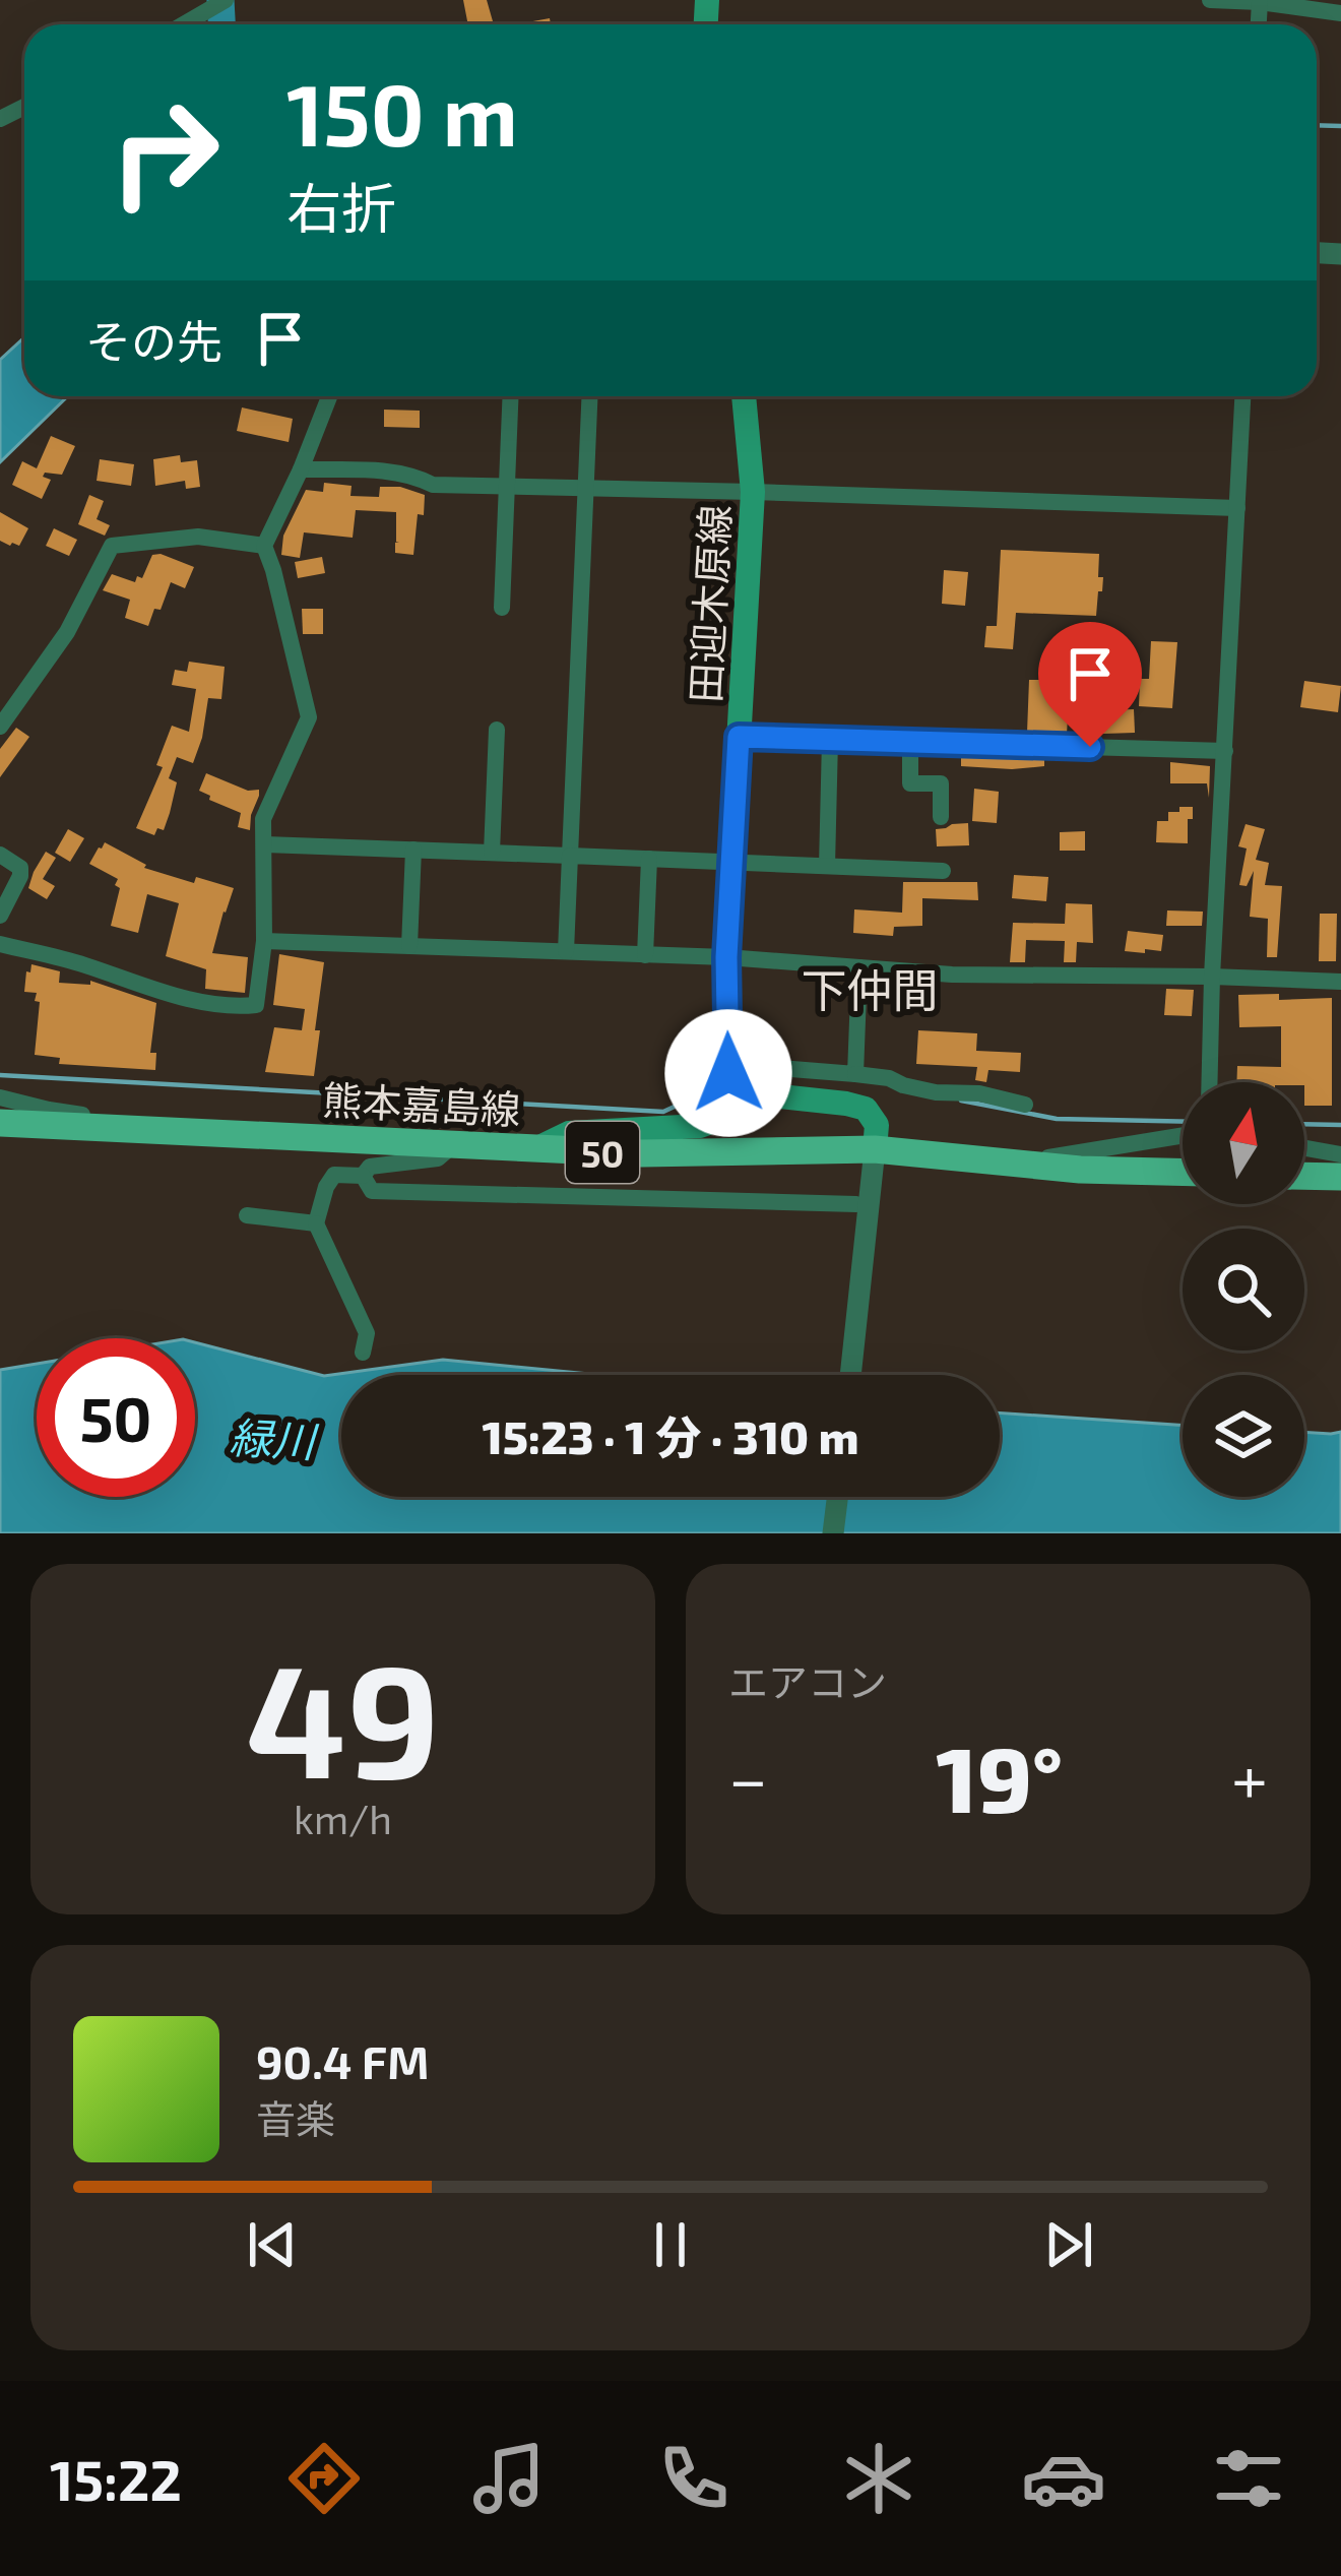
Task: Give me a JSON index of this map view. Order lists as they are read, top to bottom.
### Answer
{
  "streets": {
    "main road": ["田迎木原線", "熊本嘉島線", "50"]
  },
  "districts": ["下仲間"],
  "water": ["緑川"],
  "north": "top",
  "page": {
    "turn": ["150 m", "右折"],
    "then": "その先",
    "limit": "50",
    "trip": "15:23 · 1 分 · 310 m",
    "tile": [
      ["49", "km/h"],
      "エアコン"
    ],
    "heat": ["−", "19°", "+"],
    "song": ["90.4 FM", "音楽"],
    "tabs": "15:22"
  }
}
